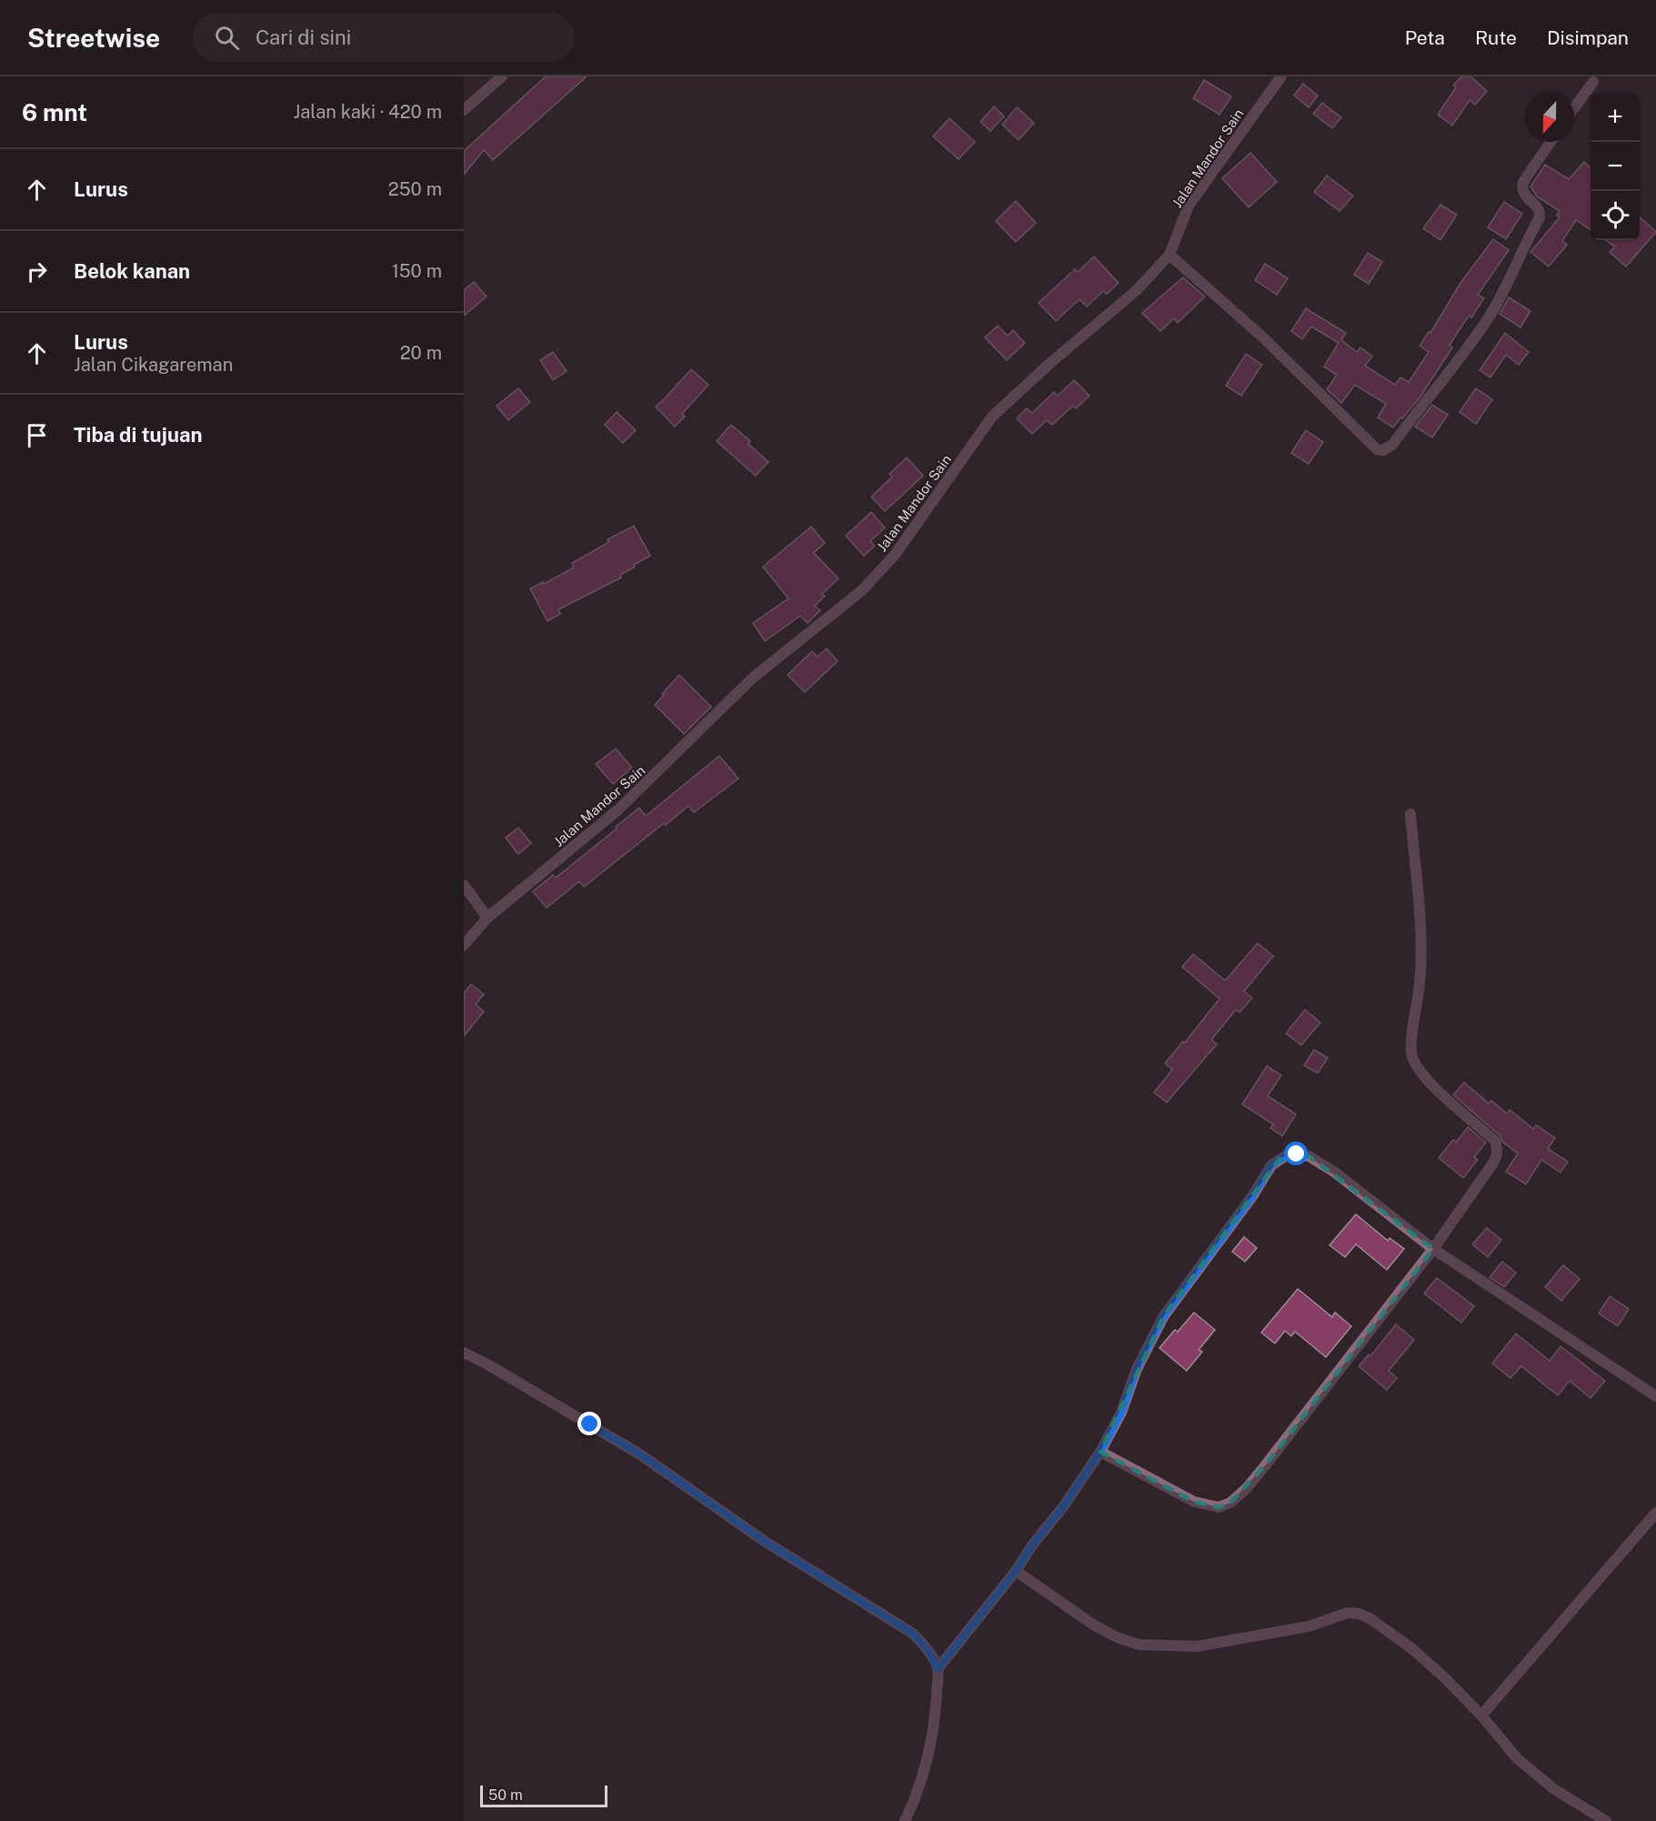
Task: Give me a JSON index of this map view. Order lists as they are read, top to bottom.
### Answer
{
  "streets": {
    "street": ["Jalan Mandor Sain"]
  },
  "scale_bar": "50 m",
  "north": "bottom",
  "page": {
    "header": "Streetwise",
    "search": "Cari di sini",
    "nav": ["Peta", "Rute", "Disimpan"],
    "heading": ["6 mnt", "Jalan kaki · 420 m"],
    "map_buttons": ["+", "−"],
    "list": [
      ["Lurus", "250 m"],
      ["Belok kanan", "150 m"],
      ["Lurus", "Jalan Cikagareman", "20 m"],
      "Tiba di tujuan"
    ],
    "scale": "50 m"
  }
}
